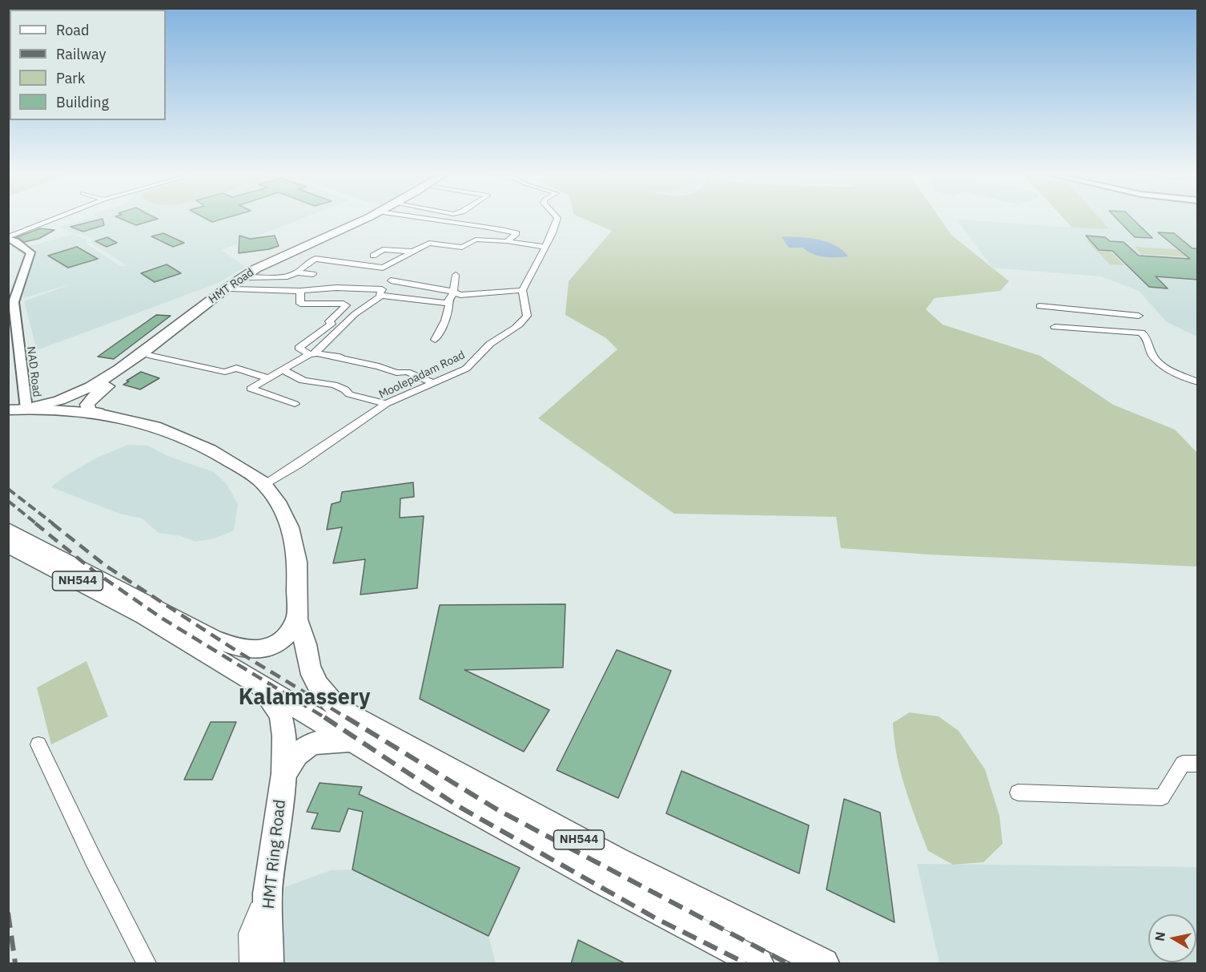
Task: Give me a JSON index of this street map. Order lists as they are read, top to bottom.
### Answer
{
  "streets": {
    "main road": ["HMT Road", "NH544", "HMT Ring Road"],
    "street": ["NAD Road", "Moolepadam Road"]
  },
  "crossings": [
    ["HMT Road", "NAD Road"],
    ["NH544", "HMT Ring Road"]
  ],
  "districts": ["Kalamassery"],
  "legend": [
    "Road",
    "Railway",
    "Park",
    "Building"
  ],
  "north": "left"
}
